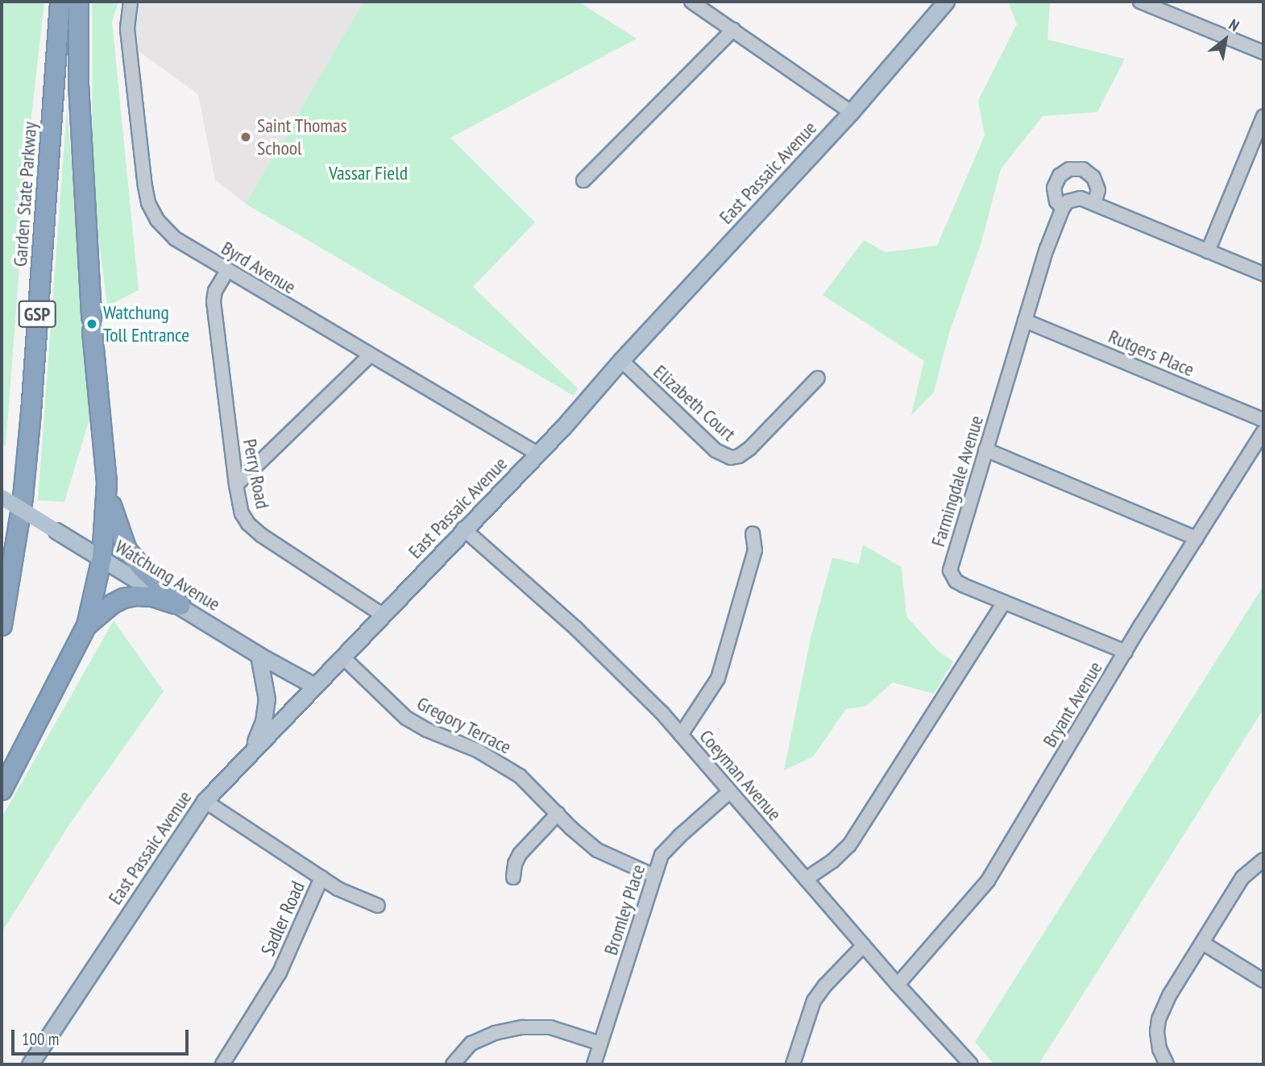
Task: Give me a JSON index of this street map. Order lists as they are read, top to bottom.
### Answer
{
  "streets": {
    "highway": ["Garden State Parkway", "GSP"],
    "main road": ["East Passaic Avenue", "Watchung Avenue"],
    "street": [
      "Byrd Avenue",
      "Rutgers Place",
      "Elizabeth Court",
      "Perry Road",
      "Farmingdale Avenue",
      "Bryant Avenue",
      "Gregory Terrace",
      "Coeyman Avenue",
      "Bromley Place",
      "Sadler Road"
    ]
  },
  "crossings": [
    ["East Passaic Avenue", "Byrd Avenue"],
    ["East Passaic Avenue", "Elizabeth Court"],
    ["East Passaic Avenue", "Perry Road"],
    ["East Passaic Avenue", "Watchung Avenue"],
    ["East Passaic Avenue", "Gregory Terrace"],
    ["East Passaic Avenue", "Coeyman Avenue"],
    ["East Passaic Avenue", "Sadler Road"],
    ["Byrd Avenue", "Perry Road"],
    ["Rutgers Place", "Farmingdale Avenue"],
    ["Farmingdale Avenue", "Bryant Avenue"],
    ["Bryant Avenue", "Coeyman Avenue"],
    ["Gregory Terrace", "Bromley Place"],
    ["Coeyman Avenue", "Bromley Place"]
  ],
  "parks": ["Vassar Field"],
  "places": ["Saint Thomas School", "Watchung Toll Entrance"],
  "scale_bar": "100 m",
  "north": "top right"
}
